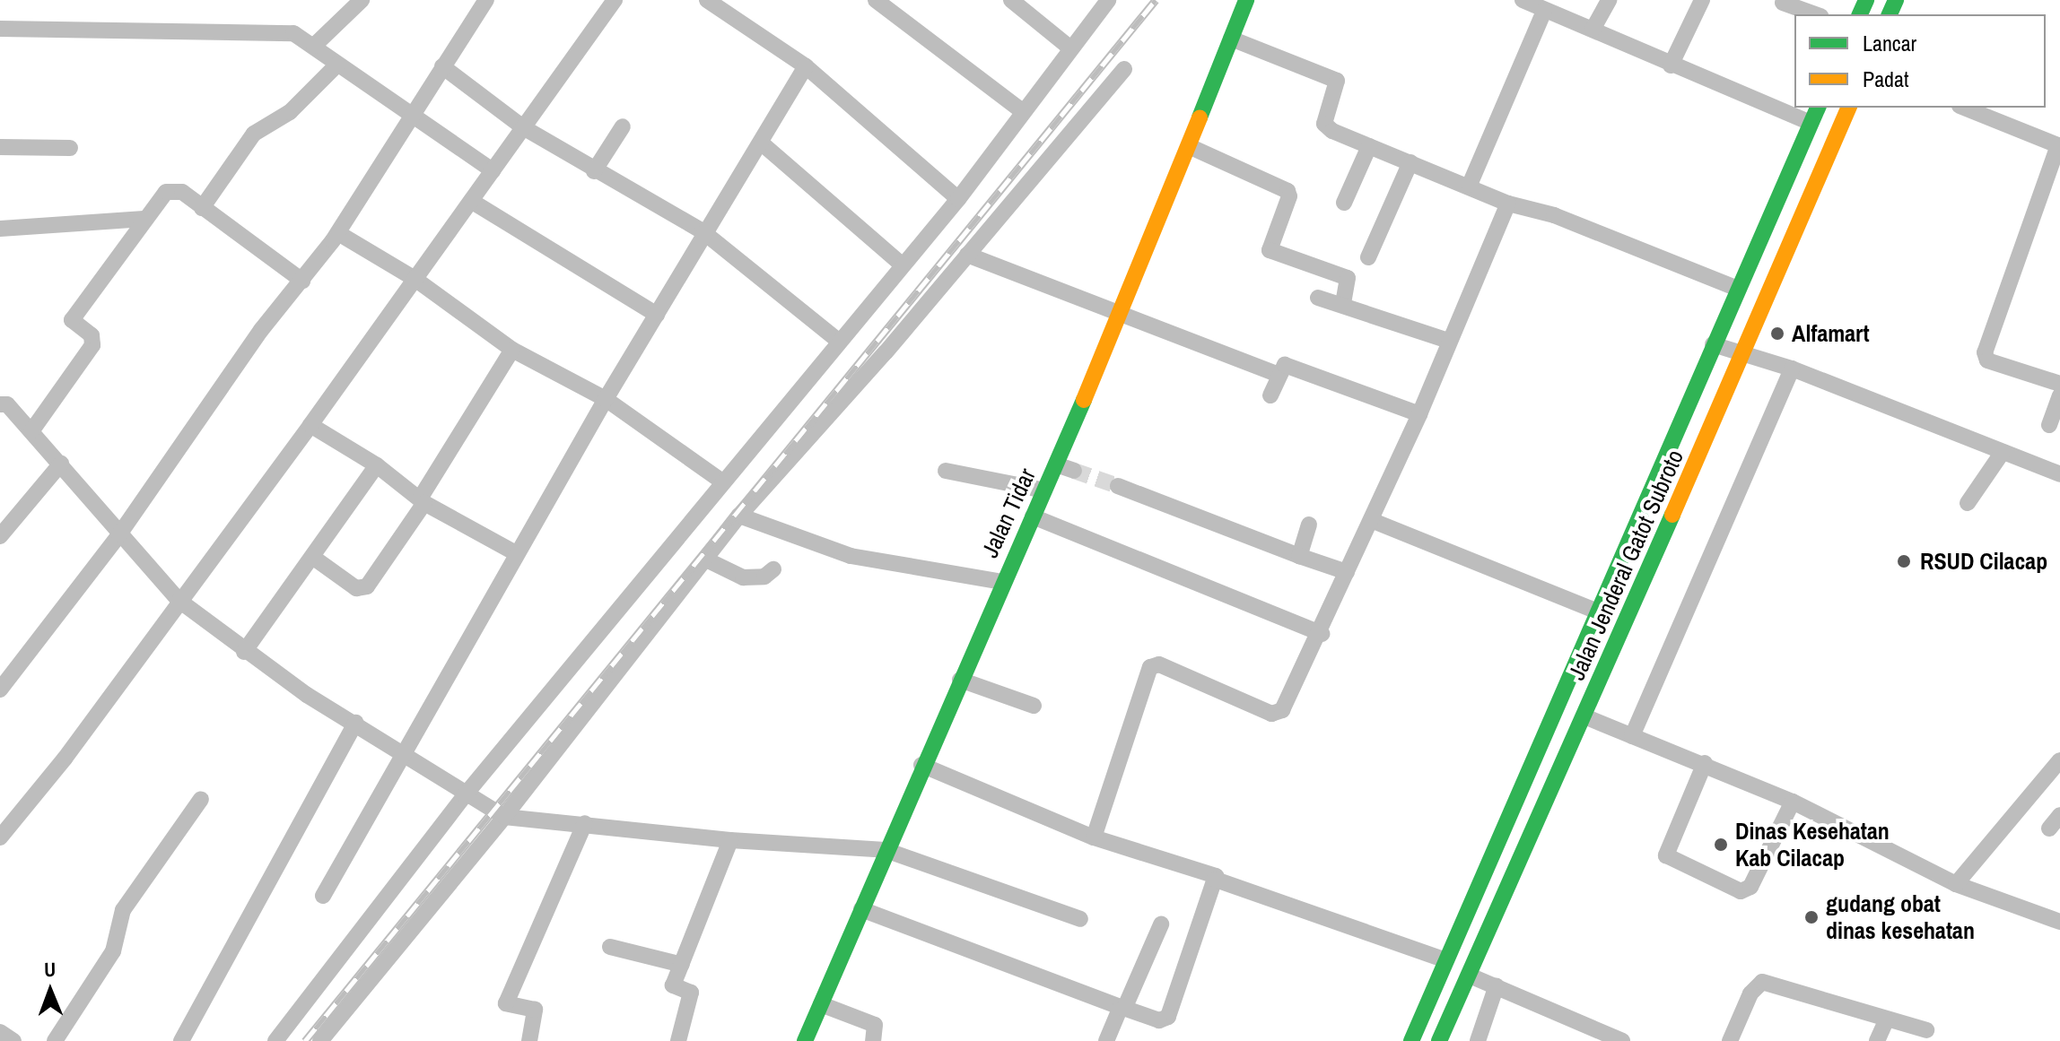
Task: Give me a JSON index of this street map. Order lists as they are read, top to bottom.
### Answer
{
  "streets": {
    "main road": ["Jalan Tidar", "Jalan Jenderal Gatot Subroto"]
  },
  "places": [
    "Alfamart",
    "RSUD Cilacap",
    "Dinas Kesehatan Kab Cilacap",
    "gudang obat dinas kesehatan"
  ],
  "legend": ["Lancar", "Padat"],
  "north": "top"
}
